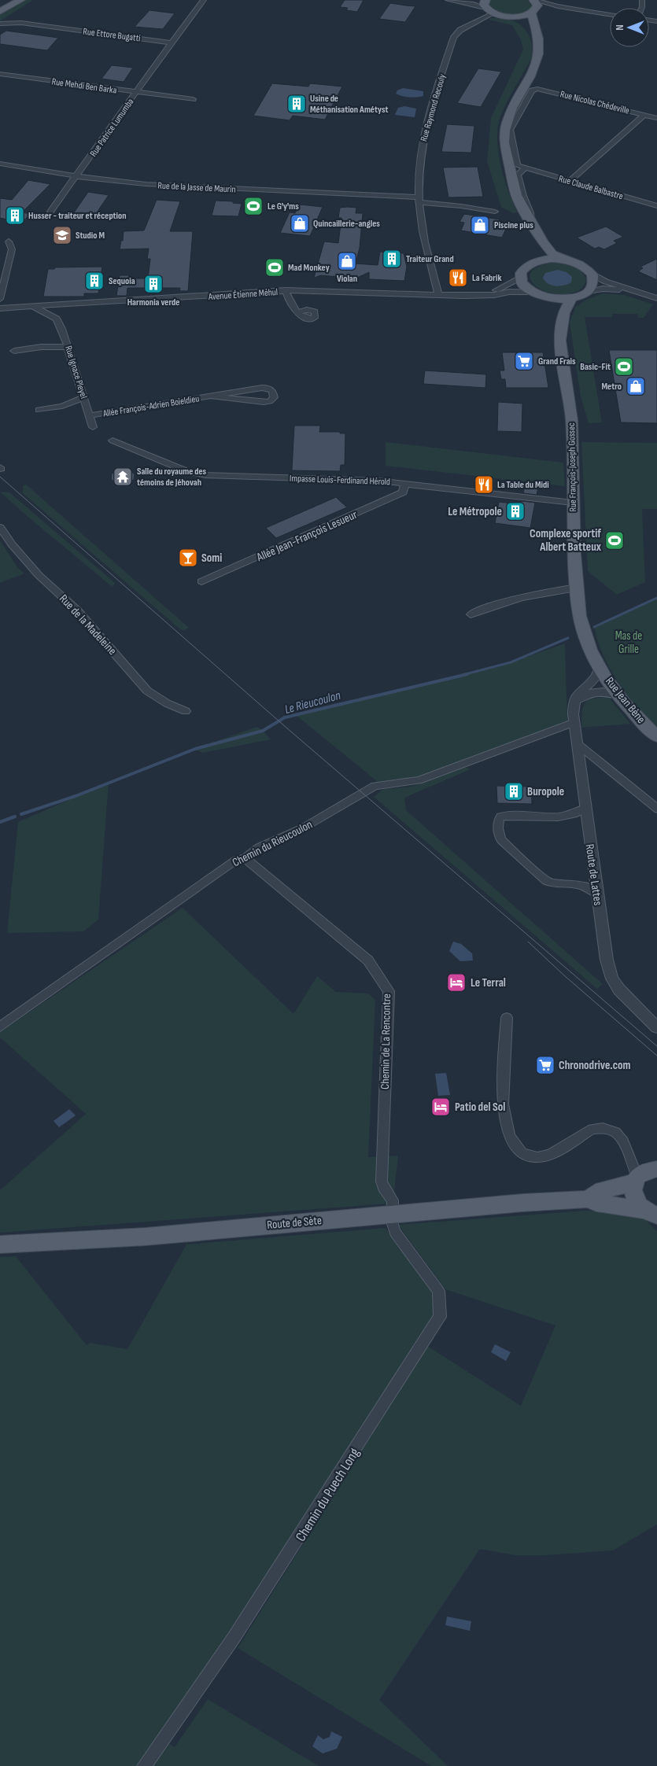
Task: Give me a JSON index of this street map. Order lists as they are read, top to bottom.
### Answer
{
  "streets": {
    "main road": ["Rue François-Joseph Gossec", "Rue Jean Bène", "Route de Sète"],
    "street": [
      "Rue Ettore Bugatti",
      "Rue Mehdi Ben Barka",
      "Rue Nicolas Chédeville",
      "Rue Raymond Recouly",
      "Rue Patrice Lumumba",
      "Rue de la Jasse de Maurin",
      "Rue Claude Balbastre",
      "Avenue Étienne Méhul",
      "Rue Ignace Pleyel",
      "Allée François-Adrien Boieldieu",
      "Impasse Louis-Ferdinand Hérold",
      "Allée Jean-François Lesueur",
      "Rue de la Madeleine",
      "Chemin du Rieucoulon",
      "Route de Lattes",
      "Chemin de La Rencontre",
      "Chemin du Puech Long"
    ]
  },
  "crossings": [
    ["Rue Ettore Bugatti", "Rue Patrice Lumumba"],
    ["Rue Mehdi Ben Barka", "Rue Patrice Lumumba"],
    ["Rue Nicolas Chédeville", "Rue Claude Balbastre"],
    ["Rue Raymond Recouly", "Rue de la Jasse de Maurin"],
    ["Rue Raymond Recouly", "Avenue Étienne Méhul"],
    ["Rue Patrice Lumumba", "Rue de la Jasse de Maurin"],
    ["Avenue Étienne Méhul", "Rue François-Joseph Gossec"],
    ["Rue Ignace Pleyel", "Allée François-Adrien Boieldieu"],
    ["Rue François-Joseph Gossec", "Impasse Louis-Ferdinand Hérold"],
    ["Rue François-Joseph Gossec", "Rue Jean Bène"],
    ["Impasse Louis-Ferdinand Hérold", "Allée Jean-François Lesueur"],
    ["Chemin du Rieucoulon", "Route de Lattes"],
    ["Chemin du Rieucoulon", "Chemin de La Rencontre"],
    ["Chemin de La Rencontre", "Route de Sète"],
    ["Chemin de La Rencontre", "Chemin du Puech Long"],
    ["Route de Sète", "Chemin du Puech Long"]
  ],
  "water": ["Le Rieucoulon"],
  "parks": ["Mas de Grille"],
  "places": {
    "building": [
      "Usine de Méthanisation Amétyst",
      "Husser - traiteur et réception",
      "Traiteur Grand",
      "Sequoia",
      "Harmonia verde",
      "Le Métropole",
      "Buropole"
    ],
    "sports": [
      "Le G'y'ms",
      "Mad Monkey",
      "Basic-Fit",
      "Complexe sportif Albert Batteux"
    ],
    "shop": [
      "Quincaillerie-angles",
      "Piscine plus",
      "Violan",
      "Metro"
    ],
    "school or university": ["Studio M"],
    "restaurant": ["La Fabrik", "La Table du Midi"],
    "supermarket": ["Grand Frais", "Chronodrive.com"],
    "temple": ["Salle du royaume des témoins de Jéhovah"],
    "bar": ["Somi"],
    "hotel": ["Le Terral", "Patio del Sol"]
  },
  "north": "left"
}
